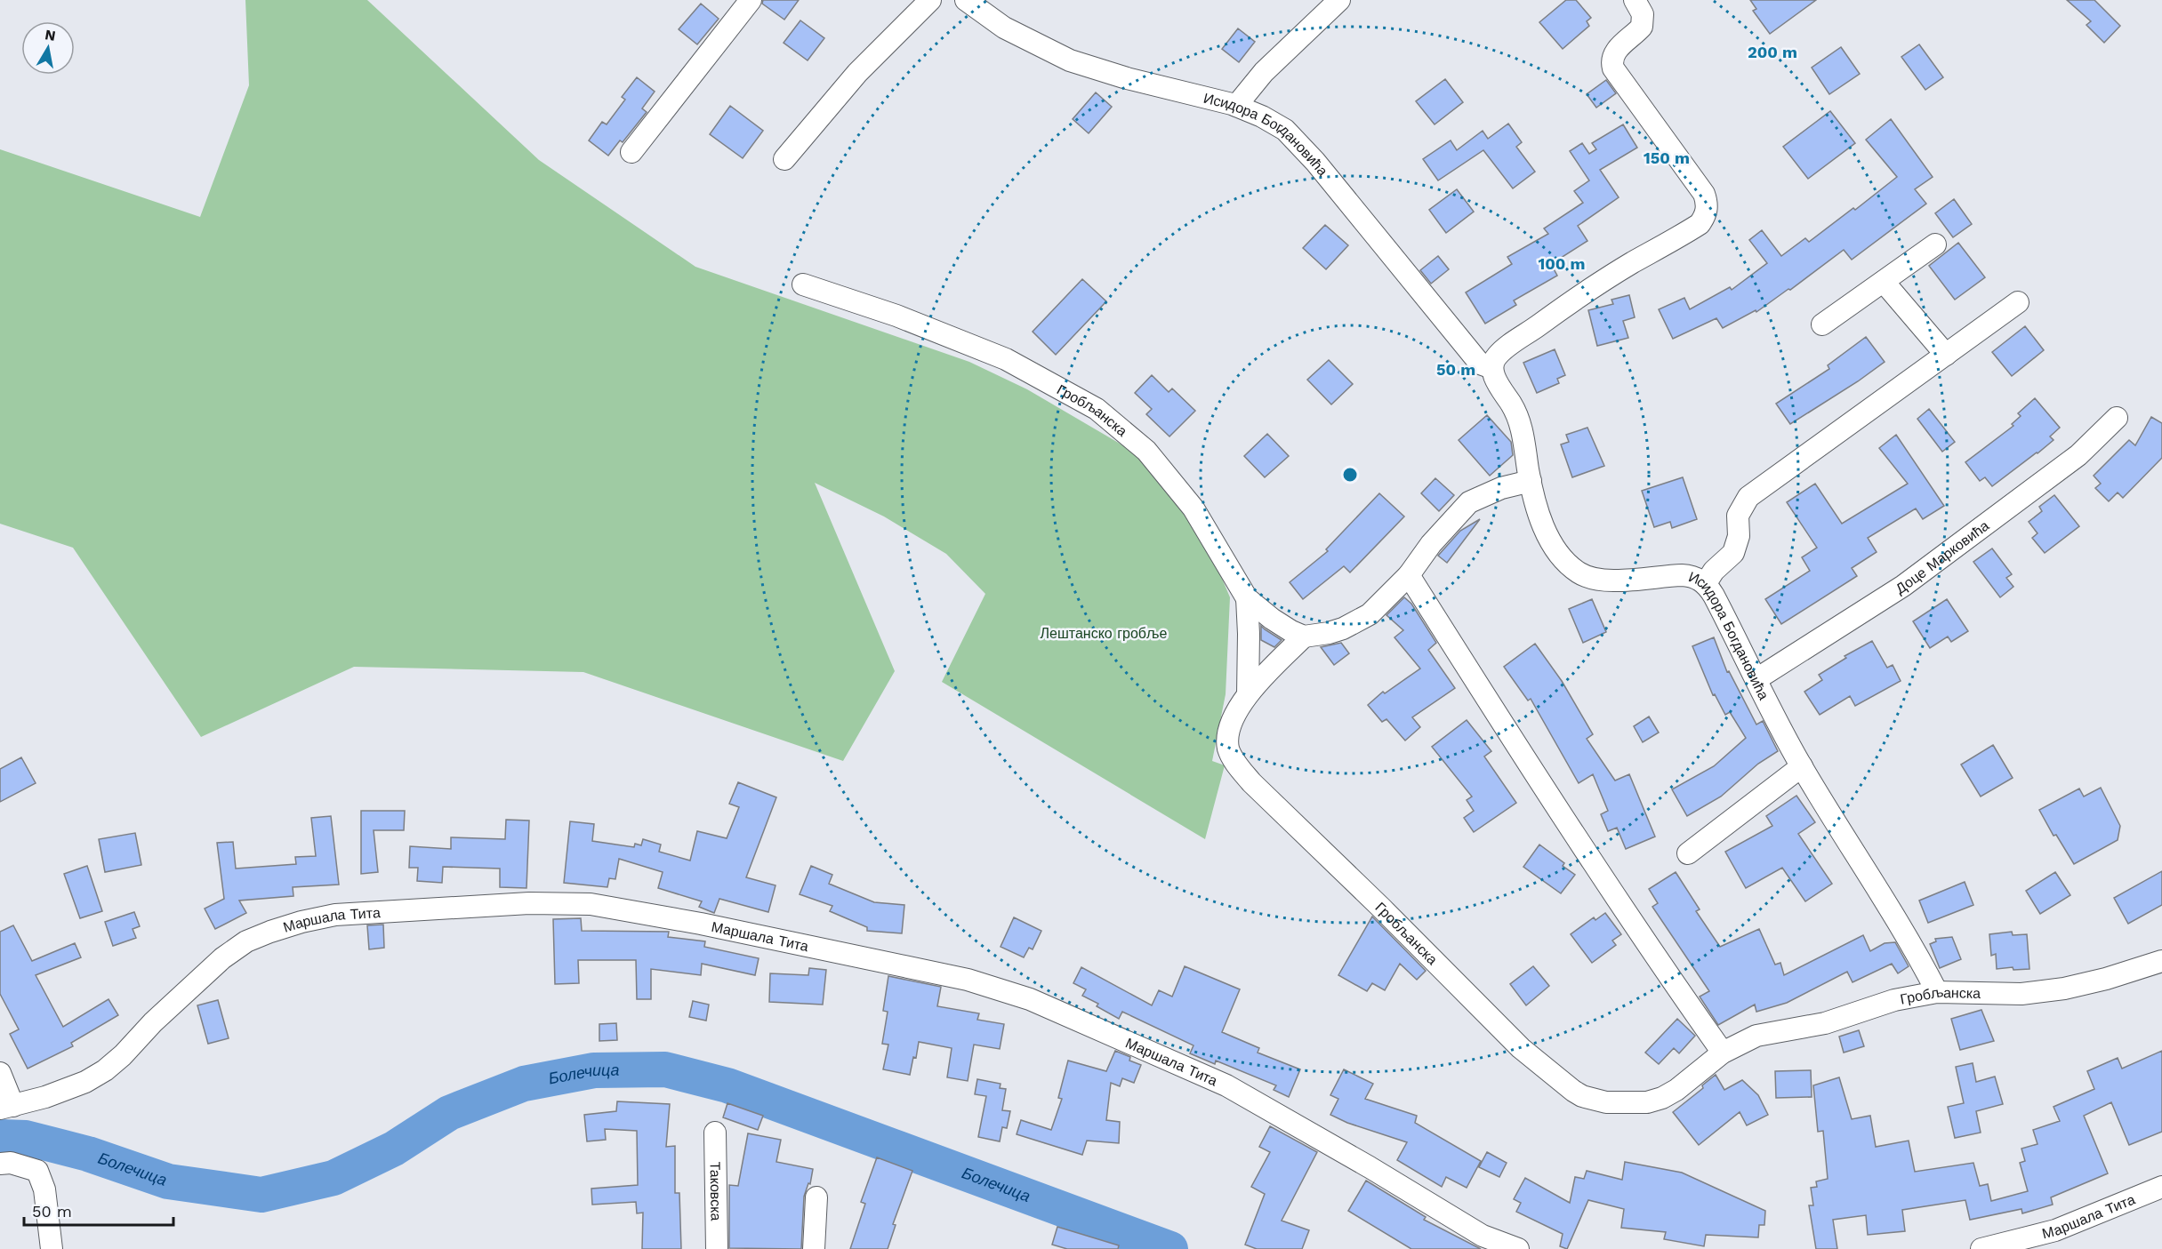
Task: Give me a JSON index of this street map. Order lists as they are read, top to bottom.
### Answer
{
  "streets": {
    "street": [
      "Исидора Богдановића",
      "Гробљанска",
      "Доце Марковића",
      "Маршала Тита",
      "Таковска"
    ]
  },
  "crossings": [
    ["Исидора Богдановића", "Гробљанска"],
    ["Исидора Богдановића", "Доце Марковића"]
  ],
  "water": ["Болечица"],
  "parks": ["Лештанско гробље"],
  "scale_bar": "50 m",
  "north": "top",
  "rings": [
    "200 m",
    "150 m",
    "100 m",
    "50 m"
  ]
}
